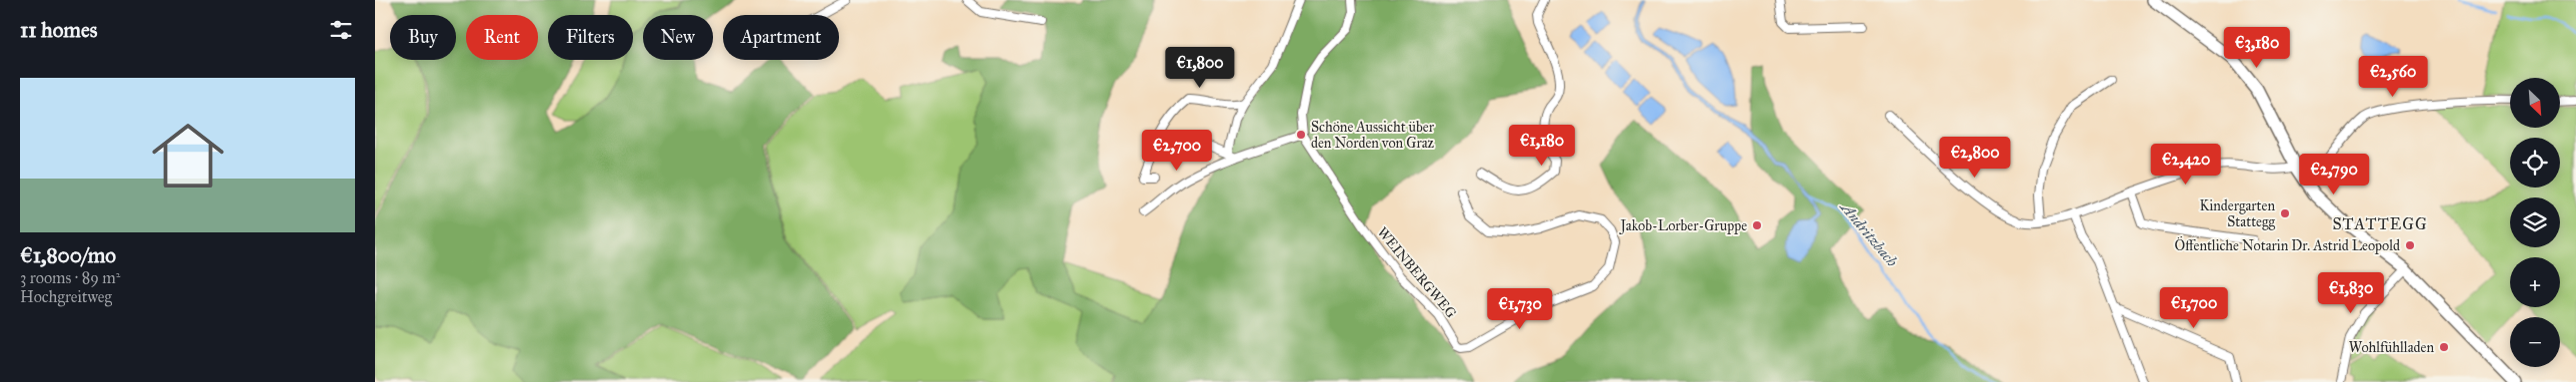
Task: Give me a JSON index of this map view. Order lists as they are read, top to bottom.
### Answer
{
  "streets": {
    "street": ["WEINBERGWEG"]
  },
  "districts": ["STATTEGG"],
  "water": ["Andritzbach"],
  "places": [
    "Schöne Aussicht über den Norden von Graz",
    "Kindergarten Stattegg",
    "Jakob-Lorber-Gruppe",
    "Öffentliche Notarin Dr. Astrid Leopold",
    "Wohlfühlladen"
  ],
  "north": "bottom right",
  "page": {
    "heading": "11 homes",
    "chip": [
      "Buy",
      "Rent",
      "Filters",
      "New",
      "Apartment"
    ],
    "price": [
      "€3,180",
      "€1,800",
      "€2,560",
      "€1,180",
      "€2,700",
      "€2,800",
      "€2,420",
      "€2,790",
      "€1,830",
      "€1,700",
      "€1,730"
    ],
    "list": [
      {
        "name": "€1,800/mo",
        "note": "3 rooms · 89 m² · Hochgreitweg"
      }
    ],
    "map_buttons": ["+", "−"]
  }
}
